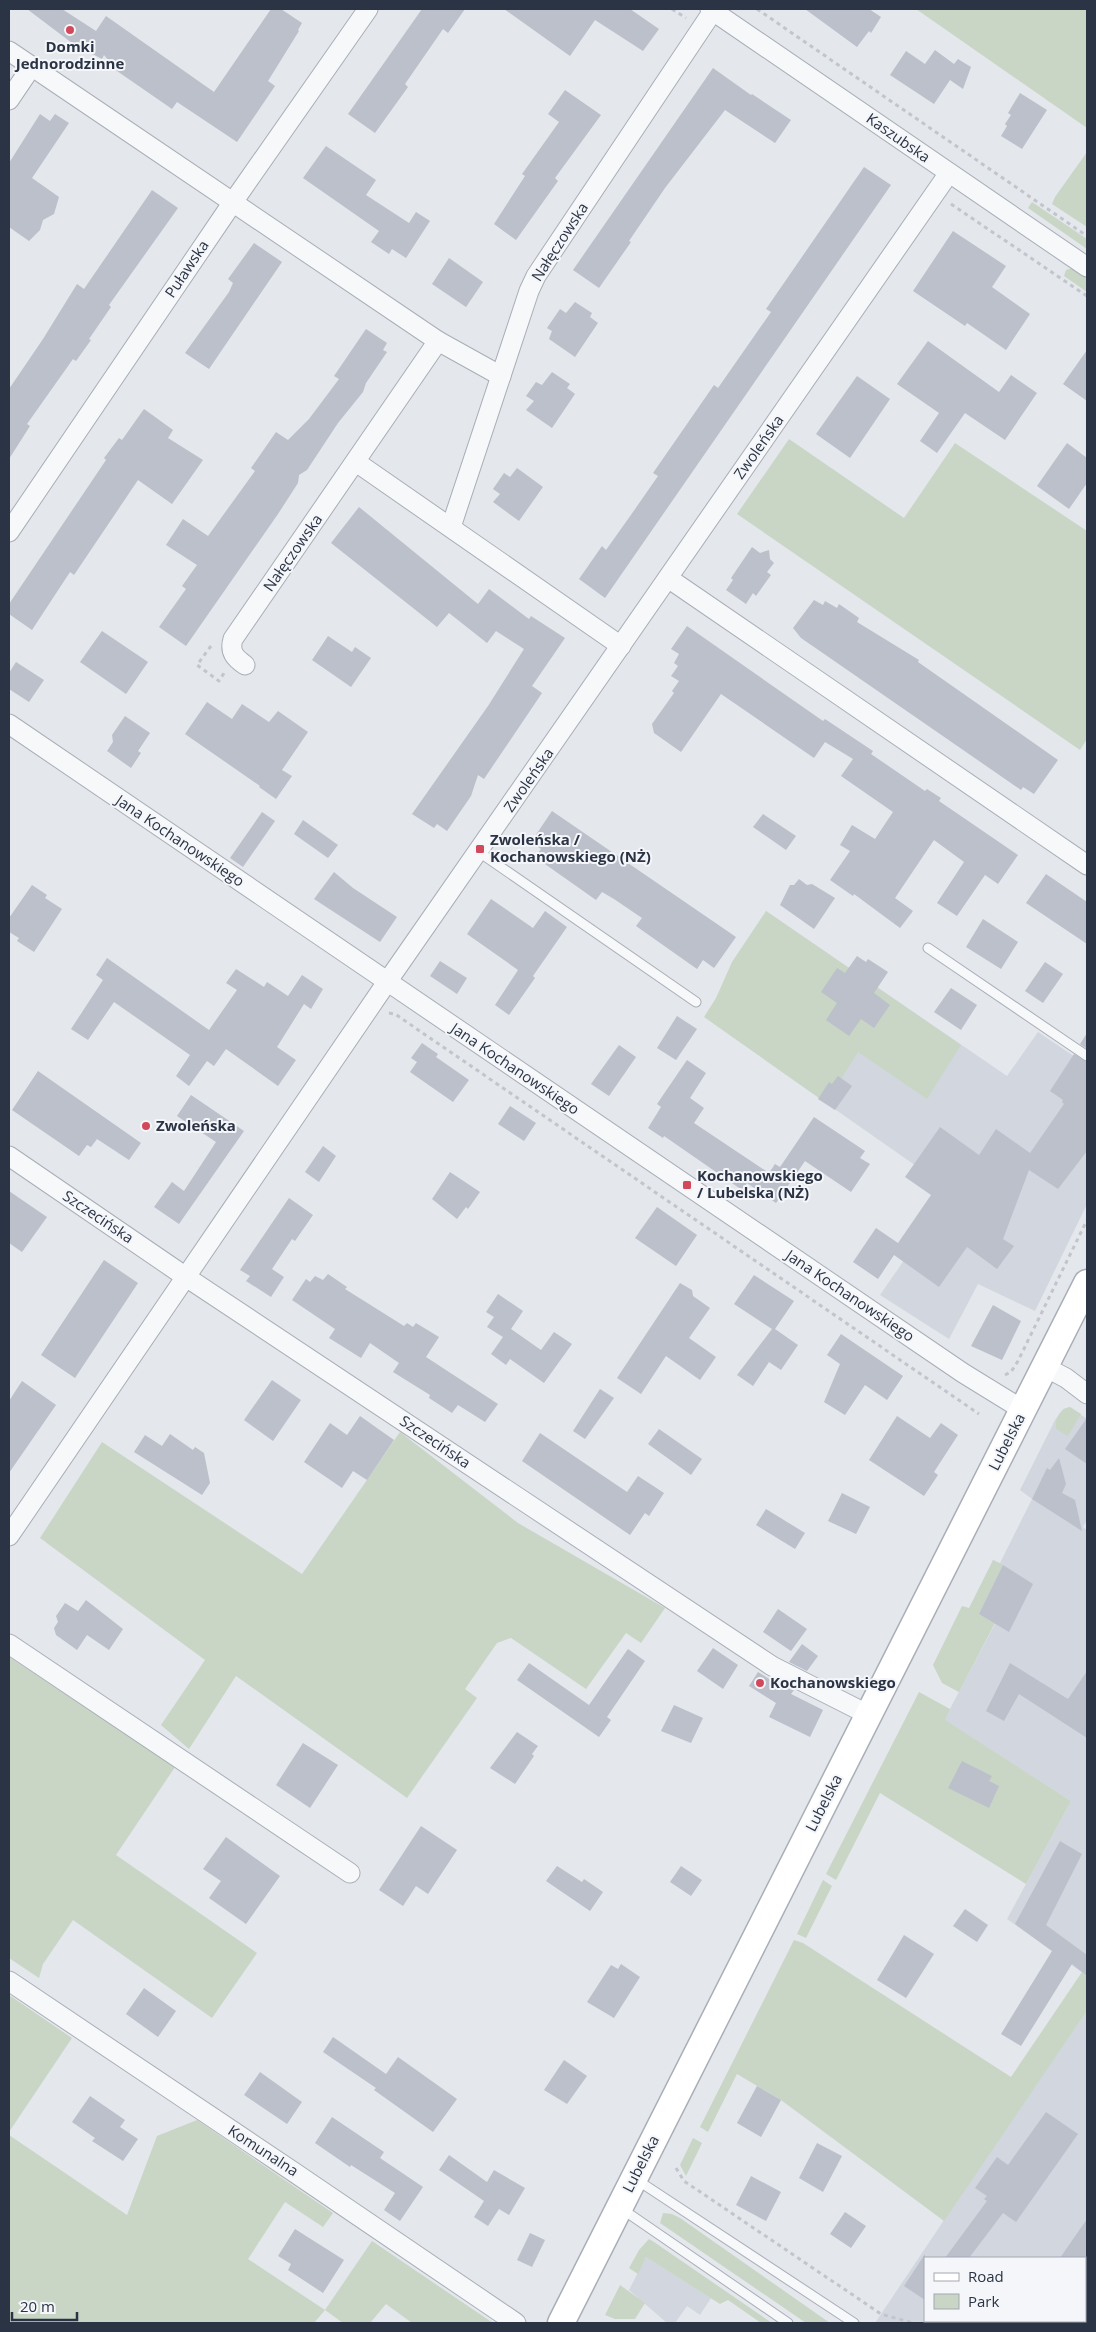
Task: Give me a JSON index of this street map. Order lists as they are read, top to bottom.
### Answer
{
  "streets": {
    "main road": ["Lubelska"],
    "street": [
      "Kaszubska",
      "Nałęczowska",
      "Puławska",
      "Zwoleńska",
      "Jana Kochanowskiego",
      "Szczecińska",
      "Komunalna"
    ]
  },
  "crossings": [
    ["Kaszubska", "Nałęczowska"],
    ["Kaszubska", "Zwoleńska"],
    ["Zwoleńska", "Jana Kochanowskiego"],
    ["Zwoleńska", "Szczecińska"],
    ["Jana Kochanowskiego", "Lubelska"],
    ["Szczecińska", "Lubelska"]
  ],
  "places": {
    "other": ["Domki Jednorodzinne", "Zwoleńska", "Kochanowskiego"],
    "transit": ["Zwoleńska / Kochanowskiego (NŻ)", "Kochanowskiego / Lubelska (NŻ)"]
  },
  "legend": ["Road", "Park"],
  "scale_bar": "20 m"
}
